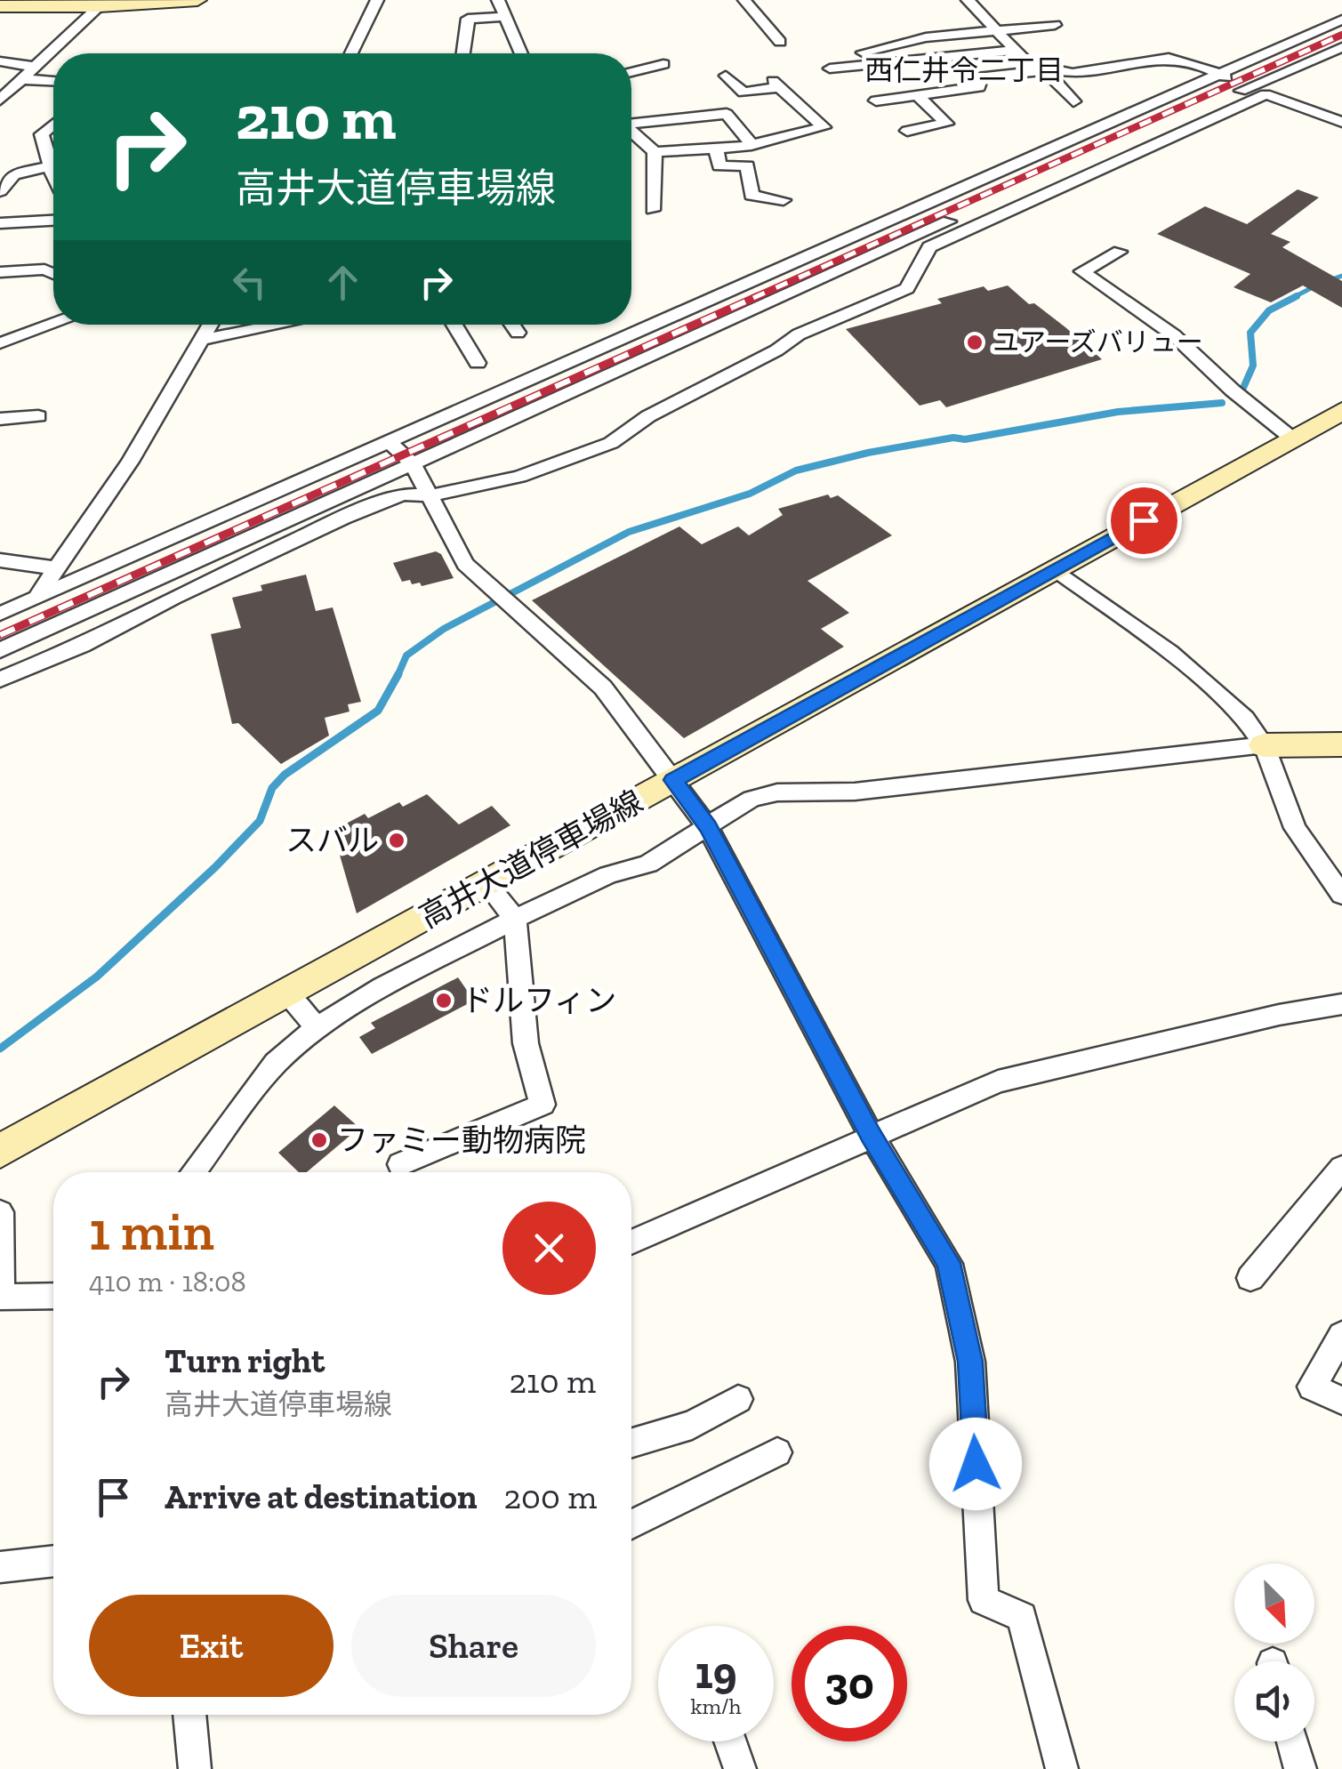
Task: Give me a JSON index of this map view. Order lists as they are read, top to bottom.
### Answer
{
  "streets": {
    "main road": ["高井大道停車場線"]
  },
  "districts": ["西仁井令二丁目"],
  "places": [
    "ユアーズバリュー",
    "スバル",
    "ドルフィン",
    "ファミー動物病院"
  ],
  "north": "bottom right",
  "page": {
    "turn": ["210 m", "高井大道停車場線"],
    "heading": ["1 min", "410 m · 18:08"],
    "list": [
      {
        "name": "Turn right",
        "note": "高井大道停車場線",
        "value": "210 m"
      },
      {
        "name": "Arrive at destination",
        "value": "200 m"
      }
    ],
    "buttons": ["Exit", "Share"],
    "speed": "19 km/h",
    "limit": "30"
  }
}
